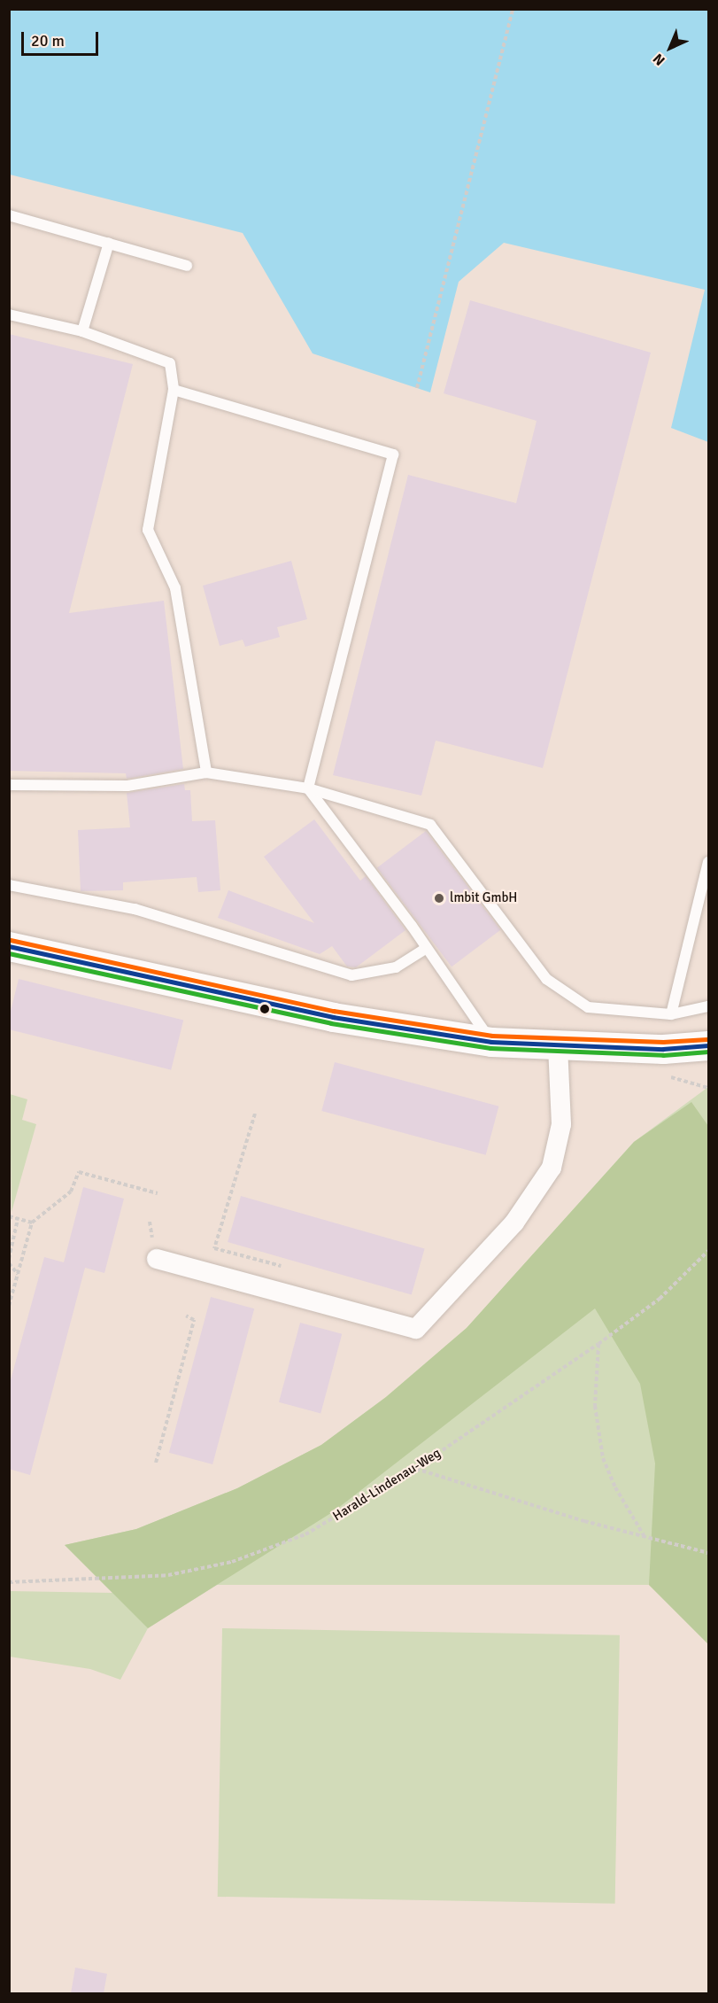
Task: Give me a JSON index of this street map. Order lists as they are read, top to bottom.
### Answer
{
  "streets": {
    "path": ["Harald-Lindenau-Weg"]
  },
  "places": ["lmbit GmbH"],
  "scale_bar": "20 m",
  "north": "bottom left"
}
